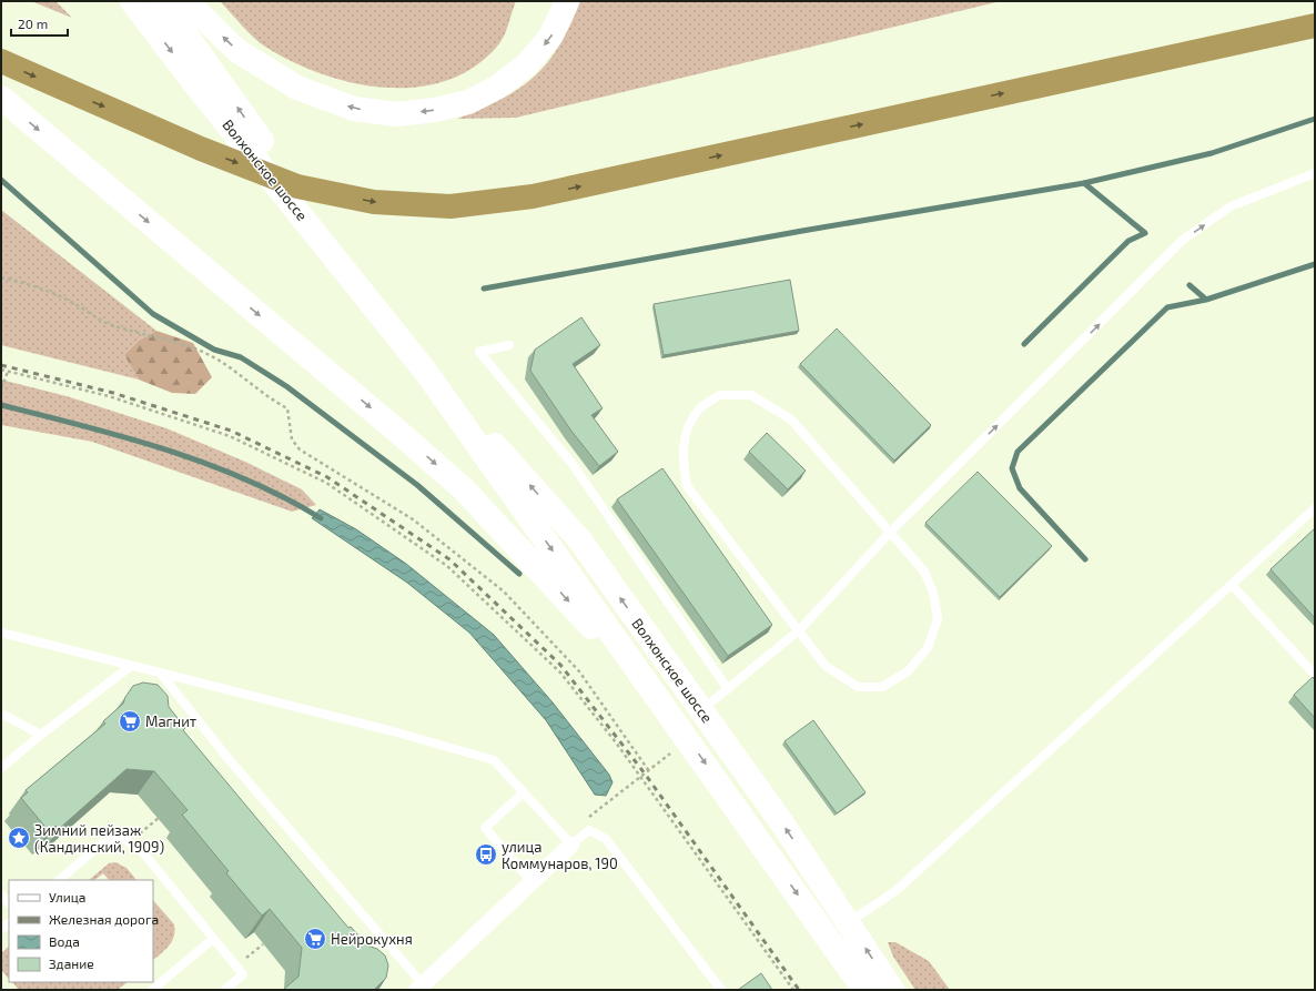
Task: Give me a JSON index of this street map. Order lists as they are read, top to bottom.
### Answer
{
  "streets": {
    "main road": ["Волхонское шоссе"]
  },
  "places": {
    "supermarket": ["Магнит", "Нейрокухня"],
    "place": ["Зимний пейзаж (Кандинский, 1909)"],
    "bus stop": ["улица Коммунаров, 190"]
  },
  "legend": [
    "Улица",
    "Железная дорога",
    "Вода",
    "Здание"
  ],
  "scale_bar": "20 m"
}
